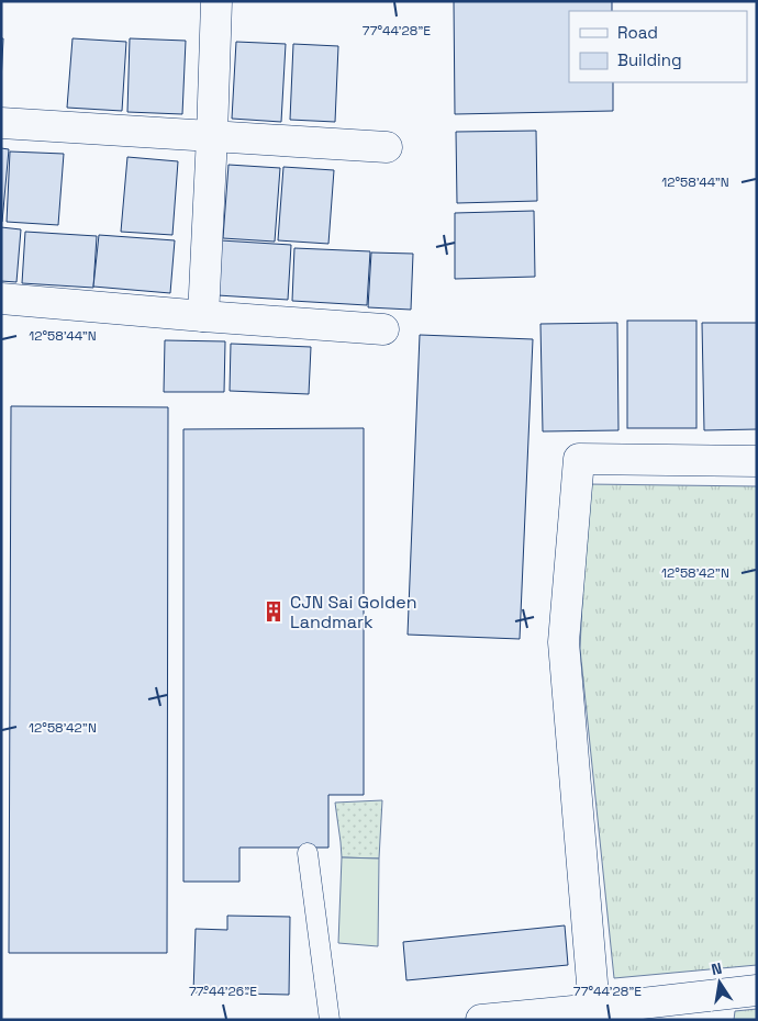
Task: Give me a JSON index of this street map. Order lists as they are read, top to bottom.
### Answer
{
  "places": {
    "building": ["CJN Sai Golden Landmark"]
  },
  "legend": ["Road", "Building"],
  "north": "top",
  "coordinates": [
    "77°44'28\"E",
    "12°58'44\"N",
    "12°58'42\"N",
    "77°44'26\"E"
  ]
}
